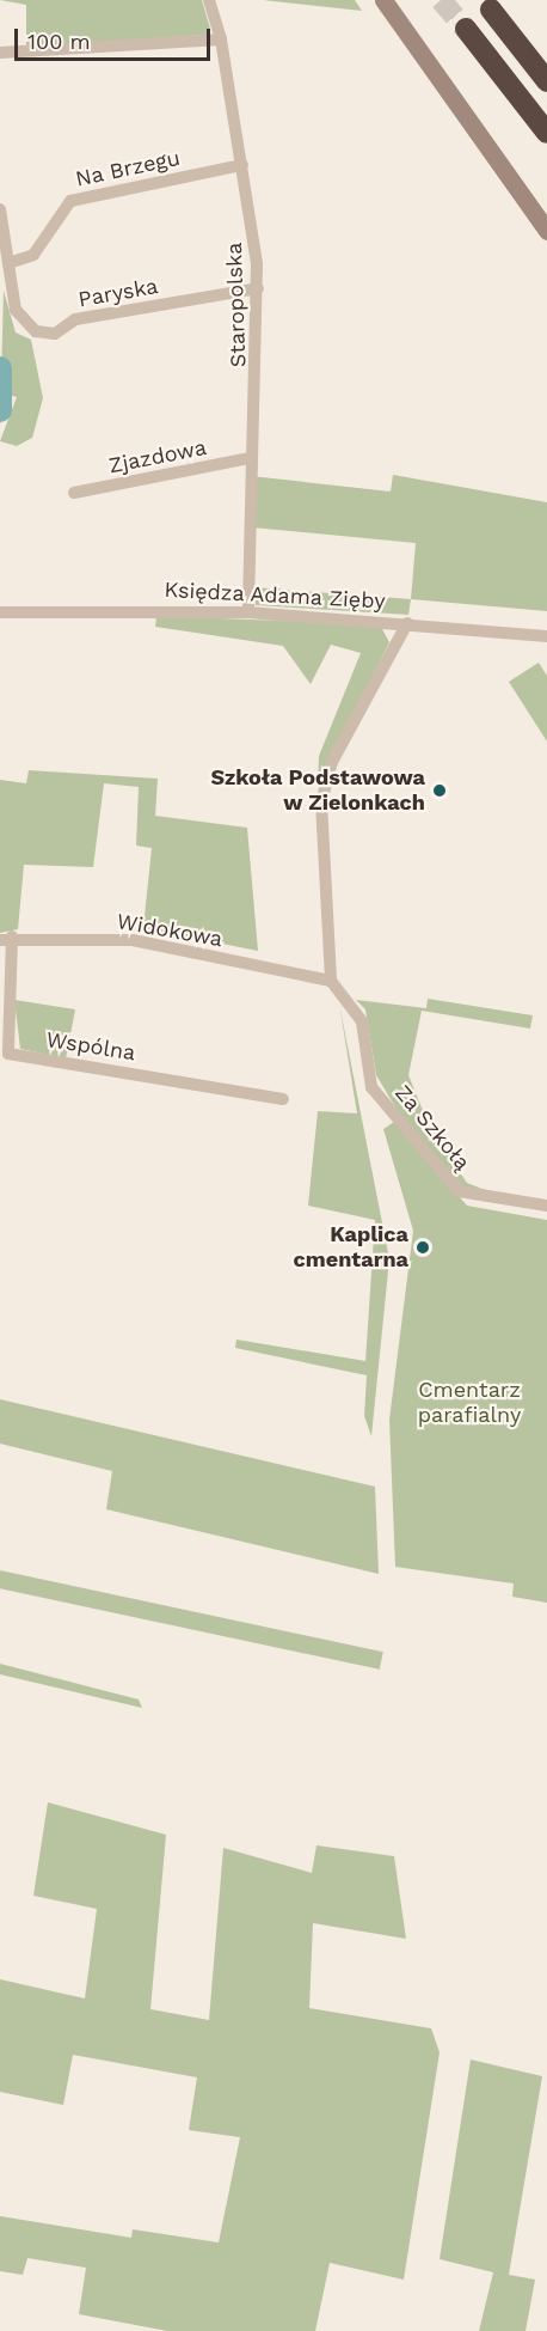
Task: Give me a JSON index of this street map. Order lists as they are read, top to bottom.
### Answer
{
  "streets": {
    "street": [
      "Na Brzegu",
      "Paryska",
      "Staropolska",
      "Zjazdowa",
      "Księdza Adama Zięby",
      "Widokowa",
      "Wspólna",
      "Za Szkołą"
    ]
  },
  "crossings": [
    ["Na Brzegu", "Paryska"],
    ["Na Brzegu", "Staropolska"],
    ["Paryska", "Staropolska"],
    ["Staropolska", "Zjazdowa"],
    ["Staropolska", "Księdza Adama Zięby"],
    ["Widokowa", "Wspólna"],
    ["Widokowa", "Za Szkołą"]
  ],
  "parks": ["Cmentarz parafialny"],
  "places": ["Szkoła Podstawowa w Zielonkach", "Kaplica cmentarna"],
  "scale_bar": "100 m"
}
